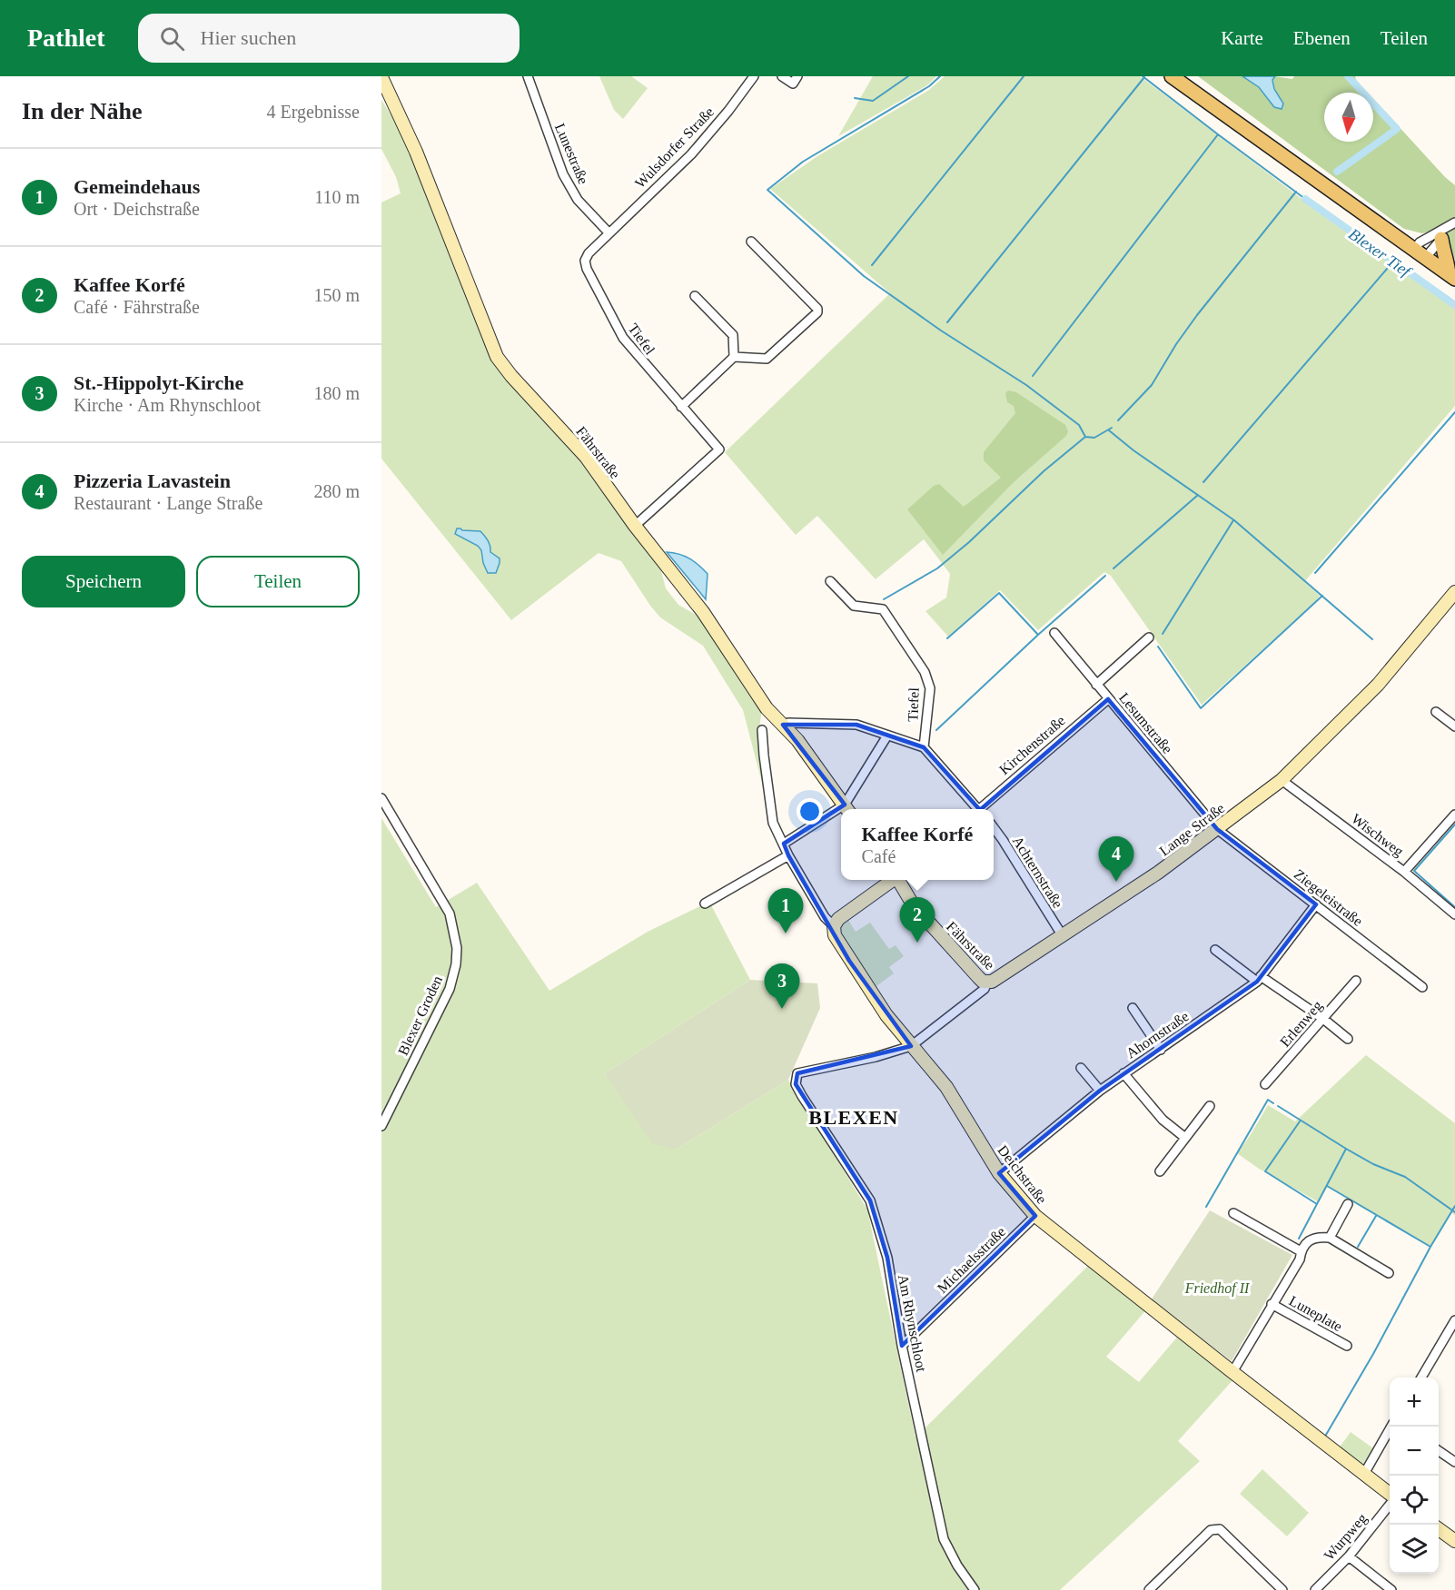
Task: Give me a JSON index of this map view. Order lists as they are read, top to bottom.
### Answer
{
  "streets": {
    "street": [
      "Wulsdorfer Straße",
      "Lunestraße",
      "Tiefel",
      "Fährstraße",
      "Lesumstraße",
      "Kirchenstraße",
      "Lange Straße",
      "Wischweg",
      "Achternstraße",
      "Ziegeleistraße",
      "Blexer Groden",
      "Erlenweg",
      "Ahornstraße",
      "Deichstraße",
      "Michaelsstraße",
      "Luneplate",
      "Am Rhynschloot",
      "Wurpweg"
    ]
  },
  "crossings": [
    ["Wulsdorfer Straße", "Lunestraße"],
    ["Wulsdorfer Straße", "Tiefel"],
    ["Lunestraße", "Tiefel"],
    ["Tiefel", "Fährstraße"],
    ["Fährstraße", "Lange Straße"],
    ["Lesumstraße", "Kirchenstraße"],
    ["Lesumstraße", "Lange Straße"],
    ["Lesumstraße", "Ziegeleistraße"],
    ["Lange Straße", "Wischweg"],
    ["Lange Straße", "Achternstraße"],
    ["Lange Straße", "Ziegeleistraße"],
    ["Lange Straße", "Deichstraße"],
    ["Lange Straße", "Am Rhynschloot"],
    ["Ziegeleistraße", "Ahornstraße"],
    ["Ahornstraße", "Deichstraße"],
    ["Deichstraße", "Michaelsstraße"],
    ["Deichstraße", "Am Rhynschloot"],
    ["Michaelsstraße", "Am Rhynschloot"]
  ],
  "districts": ["BLEXEN"],
  "water": ["Blexer Tief"],
  "parks": ["Friedhof II"],
  "north": "bottom",
  "page": {
    "header": "Pathlet",
    "search": "Hier suchen",
    "nav": ["Karte", "Ebenen", "Teilen"],
    "heading": ["In der Nähe", "4 Ergebnisse"],
    "list": [
      {
        "mark": "1",
        "name": "Gemeindehaus",
        "note": "Ort · Deichstraße",
        "value": "110 m"
      },
      {
        "mark": "2",
        "name": "Kaffee Korfé",
        "note": "Café · Fährstraße",
        "value": "150 m"
      },
      {
        "mark": "3",
        "name": "St.-Hippolyt-Kirche",
        "note": "Kirche · Am Rhynschloot",
        "value": "180 m"
      },
      {
        "mark": "4",
        "name": "Pizzeria Lavastein",
        "note": "Restaurant · Lange Straße",
        "value": "280 m"
      }
    ],
    "buttons": ["Speichern", "Teilen"],
    "popup": ["Kaffee Korfé", "Café"],
    "pins": [
      "4",
      "1",
      "2",
      "3"
    ],
    "map_buttons": ["+", "−"]
  }
}
